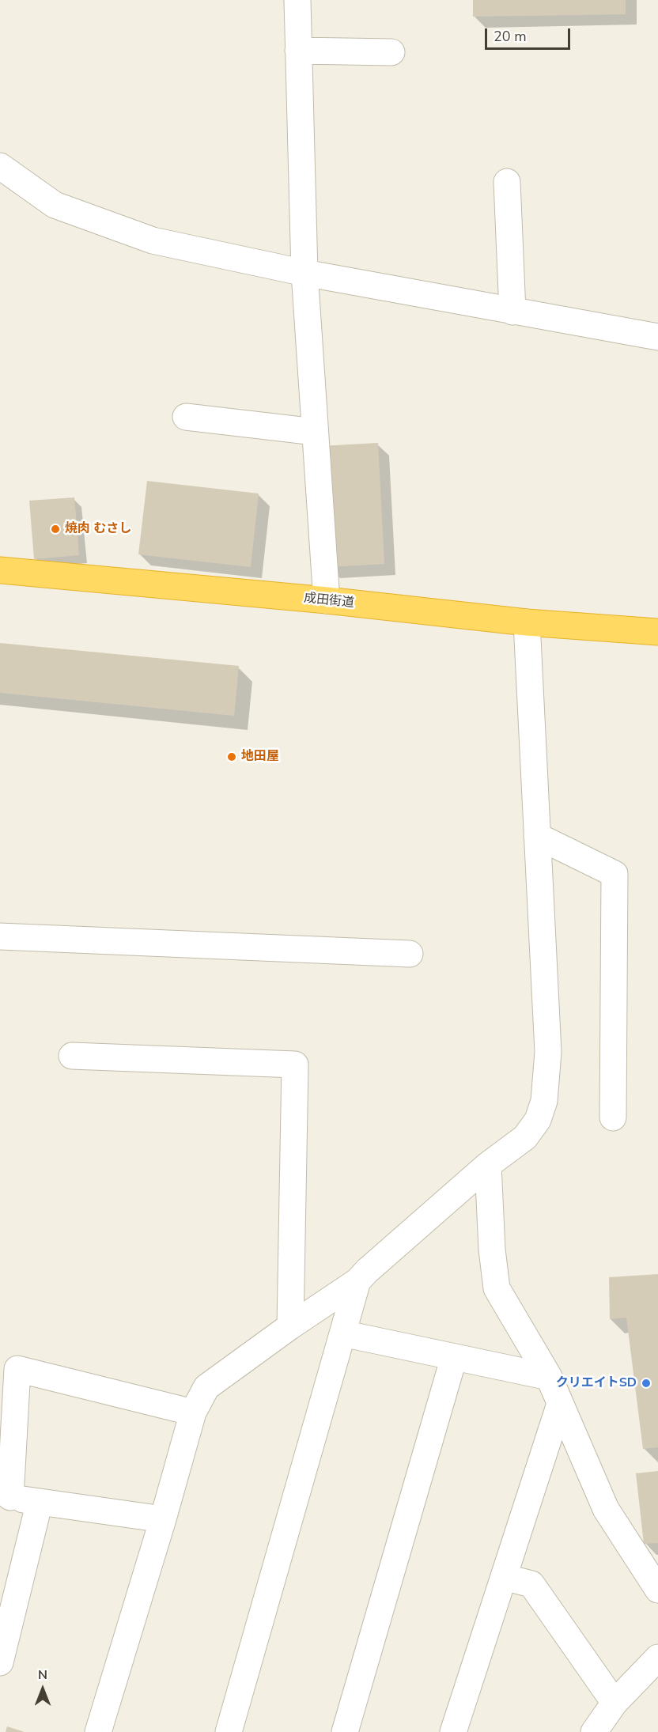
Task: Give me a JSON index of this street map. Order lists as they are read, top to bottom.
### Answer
{
  "streets": {
    "highway": ["成田街道"]
  },
  "places": ["焼肉 むさし", "地田屋", "クリエイトSD"],
  "scale_bar": "20 m",
  "north": "top"
}
